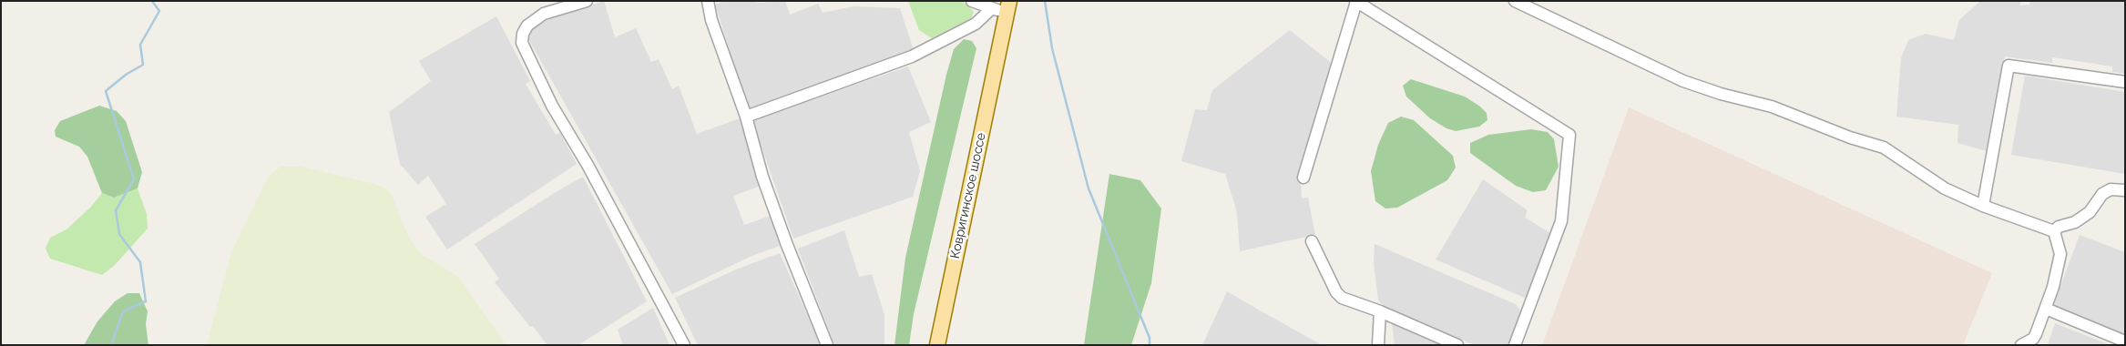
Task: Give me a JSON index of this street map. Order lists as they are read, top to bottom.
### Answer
{
  "streets": {
    "main road": ["Ковригинское шоссе"]
  }
}
